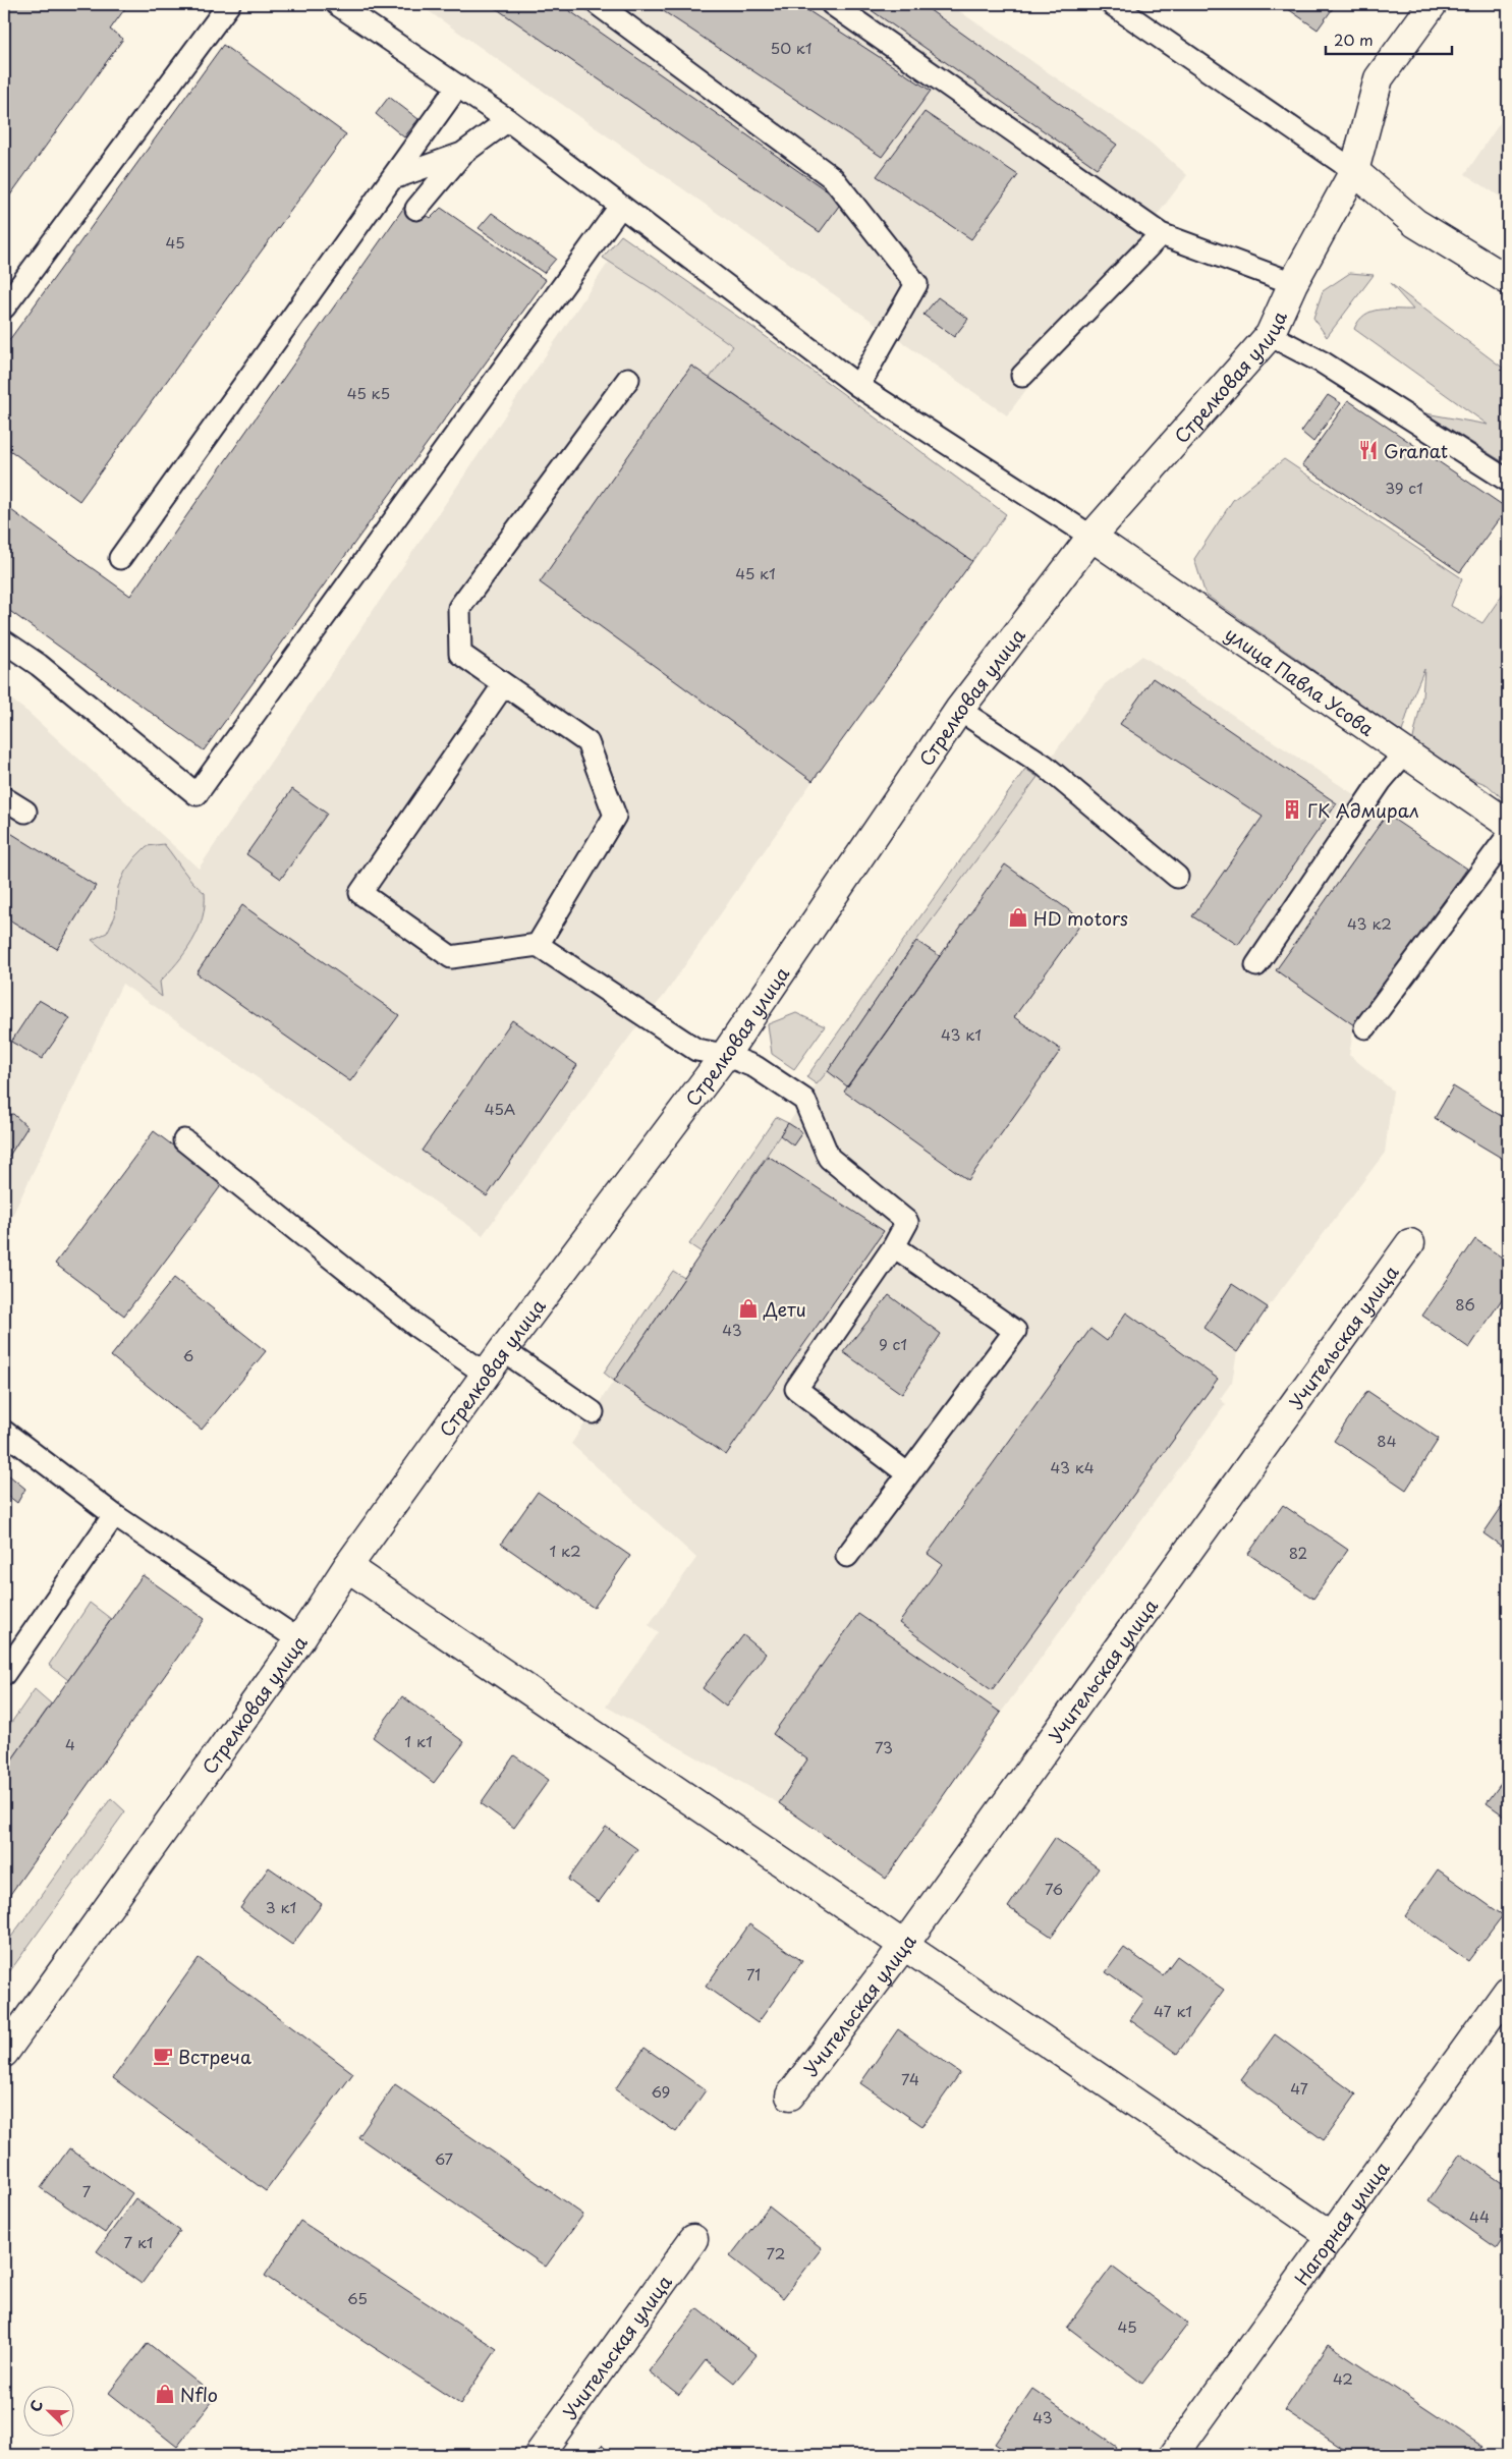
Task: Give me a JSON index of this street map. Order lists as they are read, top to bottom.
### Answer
{
  "streets": {
    "street": [
      "Стрелковая улица",
      "улица Павла Усова",
      "Учительская улица",
      "Нагорная улица"
    ]
  },
  "crossings": [
    ["Стрелковая улица", "улица Павла Усова"]
  ],
  "places": {
    "restaurant": ["Granat"],
    "building": ["ГК Адмирал"],
    "shop": ["HD motors", "Дети", "Nflo"],
    "cafe": ["Встреча"]
  },
  "house_numbers": [
    "50 к1",
    "45",
    "45 к5",
    "39 с1",
    "45 к1",
    "43 к2",
    "43 к1",
    "45А",
    "86",
    "43",
    "9 с1",
    "6",
    "84",
    "43 к4",
    "1 к2",
    "82",
    "1 к1",
    "4",
    "73",
    "76",
    "3 к1",
    "71",
    "47 к1",
    "74",
    "47",
    "69",
    "67",
    "7",
    "44",
    "7 к1",
    "72",
    "65",
    "45",
    "42",
    "43"
  ],
  "scale_bar": "20 m",
  "north": "top left"
}
